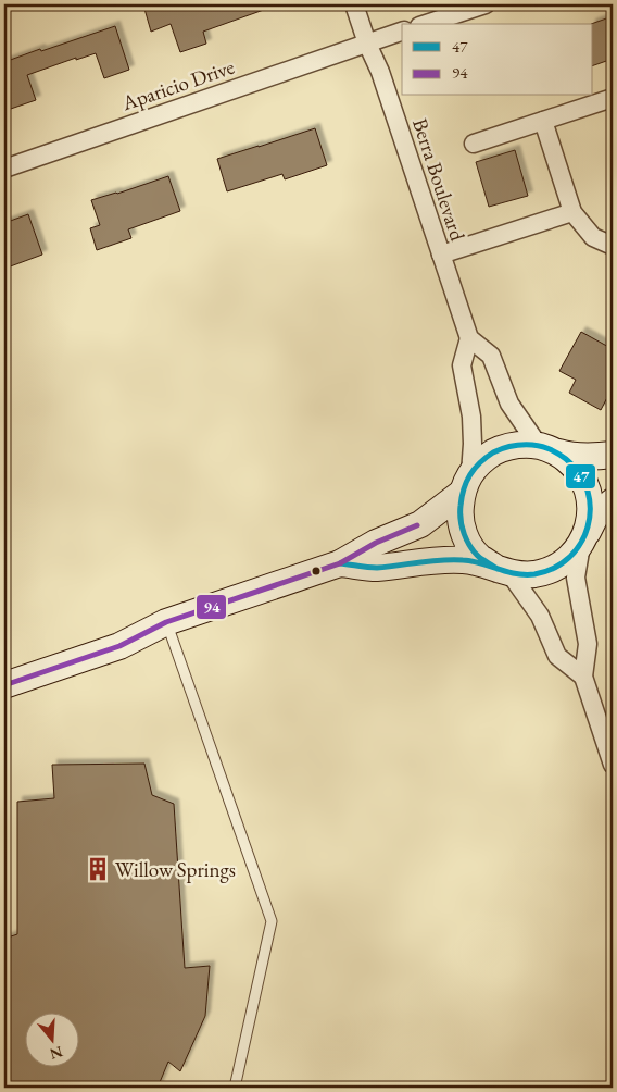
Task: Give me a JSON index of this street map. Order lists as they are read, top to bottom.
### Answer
{
  "streets": {
    "street": ["Aparicio Drive", "Berra Boulevard"]
  },
  "crossings": [
    ["Aparicio Drive", "Berra Boulevard"]
  ],
  "places": {
    "building": ["Willow Springs"]
  },
  "lines": ["transit line 47", "transit line 94"],
  "legend": ["47", "94"],
  "north": "bottom"
}
